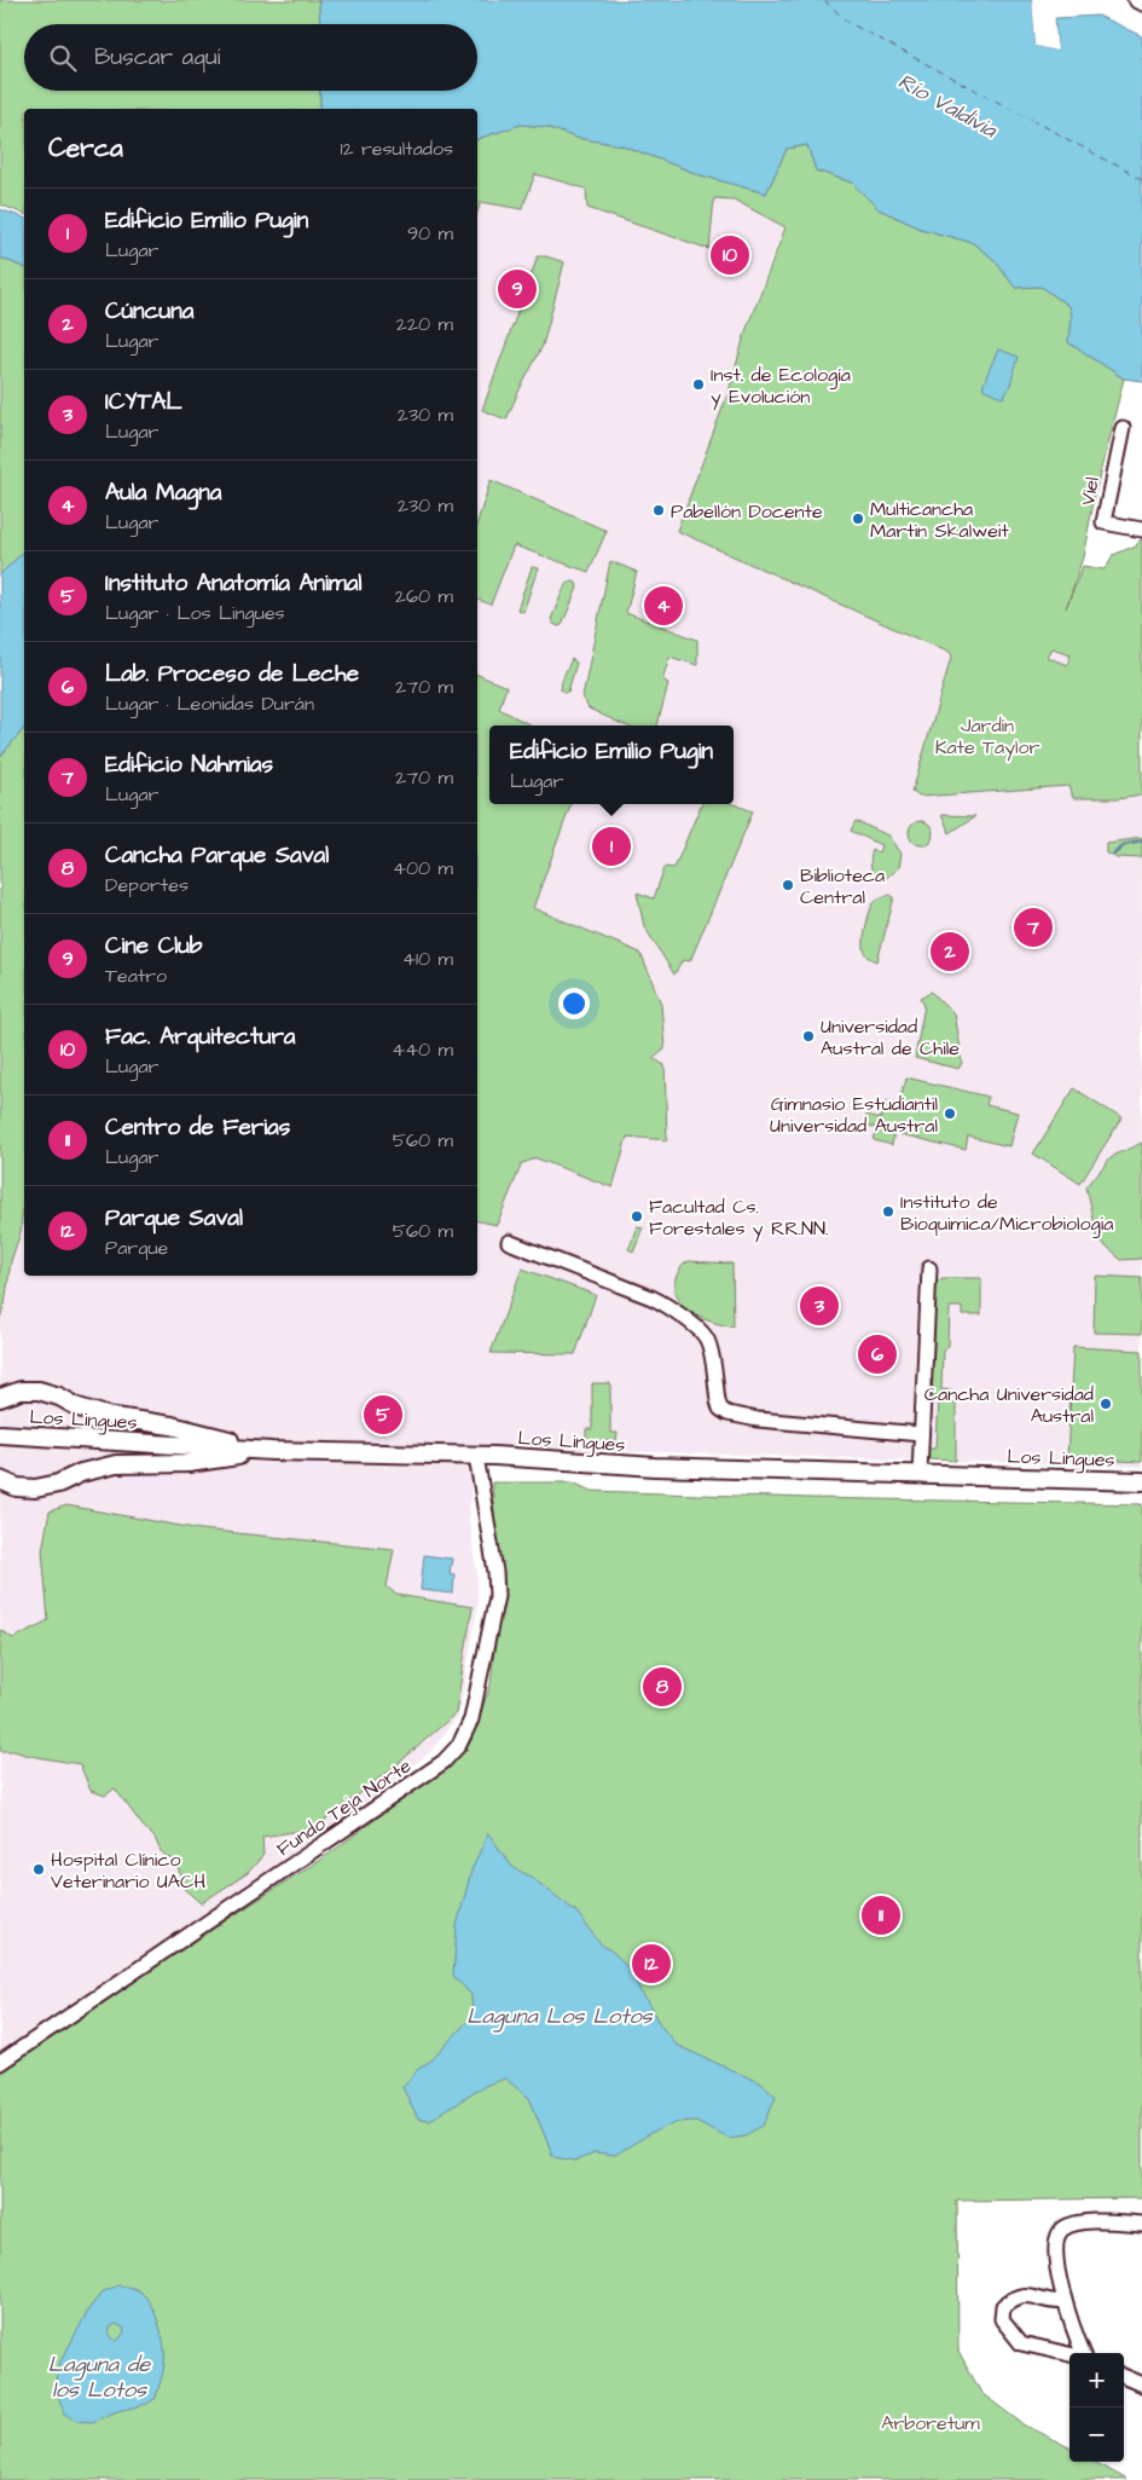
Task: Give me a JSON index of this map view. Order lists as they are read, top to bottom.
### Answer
{
  "streets": {
    "main road": ["Los Lingues"],
    "street": ["Viel", "Fundo Teja Norte"]
  },
  "crossings": [
    ["Los Lingues", "Fundo Teja Norte"]
  ],
  "water": ["Río Valdivia", "Laguna Los Lotos", "Laguna de los Lotos"],
  "parks": ["Jardín Kate Taylor", "Arboretum"],
  "places": [
    "Inst. de Ecología y Evolución",
    "Pabellón Docente",
    "Multicancha Martin Skalweit",
    "Biblioteca Central",
    "Universidad Austral de Chile",
    "Gimnasio Estudiantil Universidad Austral",
    "Instituto de Bioquimica/Microbiologia",
    "Facultad Cs. Forestales y RR.NN.",
    "Cancha Universidad Austral",
    "Hospital Clínico Veterinario UACH"
  ],
  "page": {
    "search": "Buscar aquí",
    "heading": ["Cerca", "12 resultados"],
    "list": [
      {
        "mark": "1",
        "name": "Edificio Emilio Pugin",
        "note": "Lugar",
        "value": "90 m"
      },
      {
        "mark": "2",
        "name": "Cúncuna",
        "note": "Lugar",
        "value": "220 m"
      },
      {
        "mark": "3",
        "name": "ICYTAL",
        "note": "Lugar",
        "value": "230 m"
      },
      {
        "mark": "4",
        "name": "Aula Magna",
        "note": "Lugar",
        "value": "230 m"
      },
      {
        "mark": "5",
        "name": "Instituto Anatomía Animal",
        "note": "Lugar · Los Lingues",
        "value": "260 m"
      },
      {
        "mark": "6",
        "name": "Lab. Proceso de Leche",
        "note": "Lugar · Leonidas Durán",
        "value": "270 m"
      },
      {
        "mark": "7",
        "name": "Edificio Nahmias",
        "note": "Lugar",
        "value": "270 m"
      },
      {
        "mark": "8",
        "name": "Cancha Parque Saval",
        "note": "Deportes",
        "value": "400 m"
      },
      {
        "mark": "9",
        "name": "Cine Club",
        "note": "Teatro",
        "value": "410 m"
      },
      {
        "mark": "10",
        "name": "Fac. Arquitectura",
        "note": "Lugar",
        "value": "440 m"
      },
      {
        "mark": "11",
        "name": "Centro de Ferias",
        "note": "Lugar",
        "value": "560 m"
      },
      {
        "mark": "12",
        "name": "Parque Saval",
        "note": "Parque",
        "value": "560 m"
      }
    ],
    "pins": [
      "10",
      "9",
      "4",
      "1",
      "7",
      "2",
      "3",
      "6",
      "5",
      "8",
      "11",
      "12"
    ],
    "popup": ["Edificio Emilio Pugin", "Lugar"],
    "map_buttons": ["+", "−"]
  }
}
